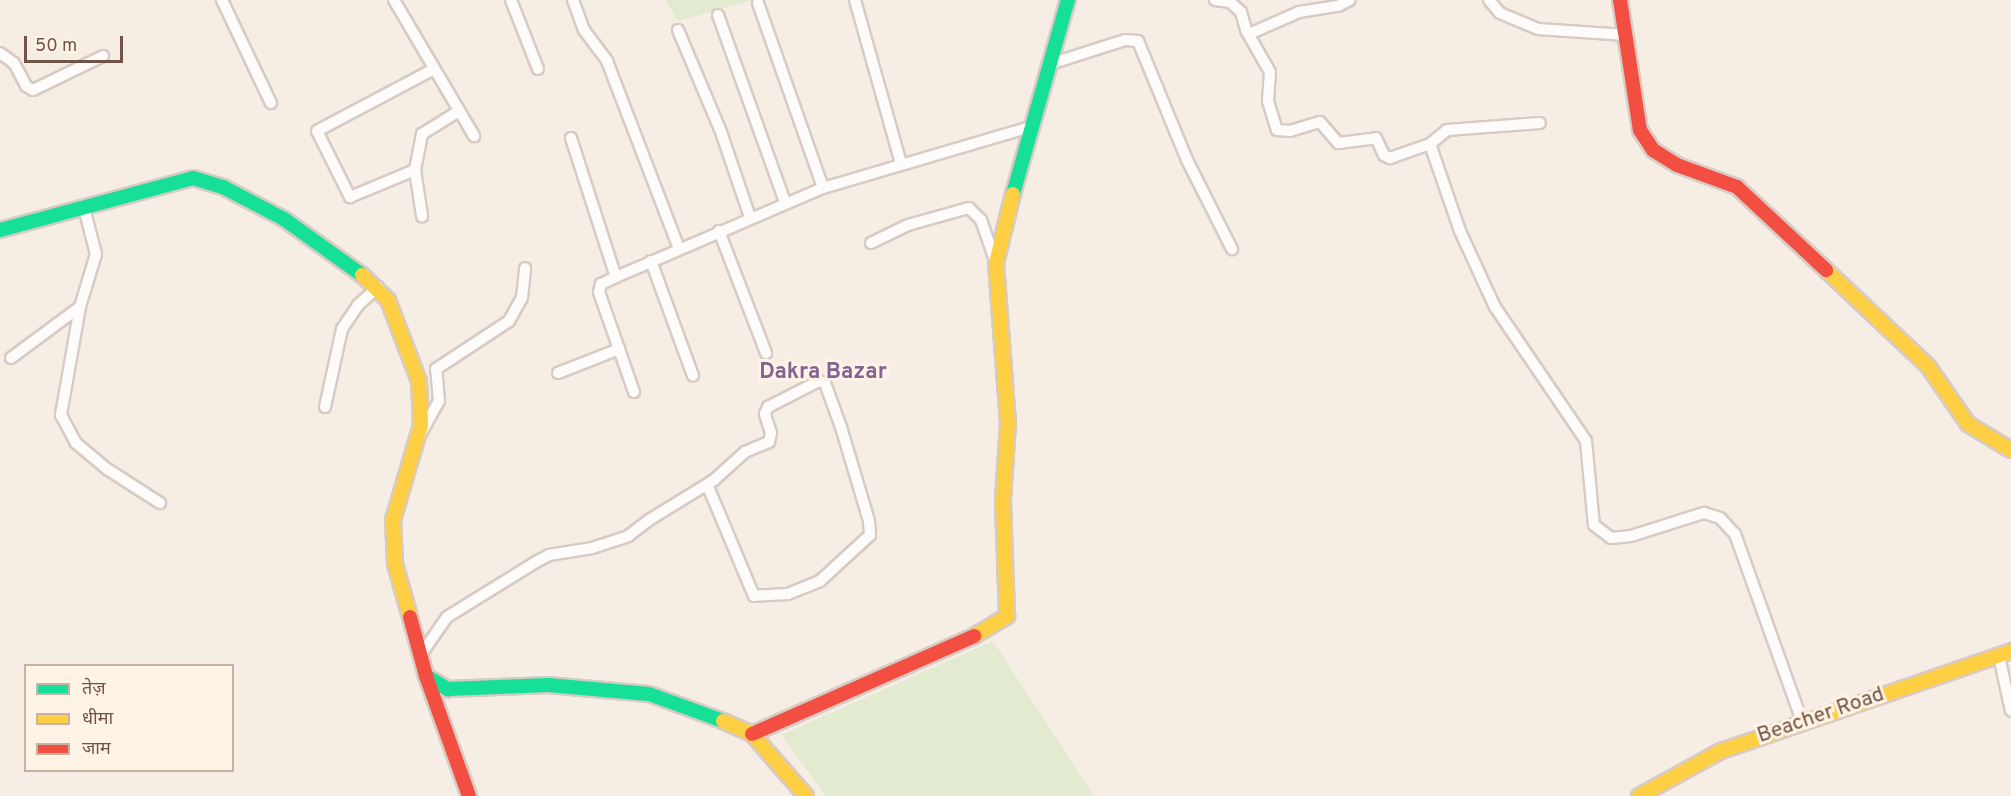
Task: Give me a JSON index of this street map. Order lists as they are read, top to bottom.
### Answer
{
  "streets": {
    "street": ["Beacher Road"]
  },
  "districts": ["Dakra Bazar"],
  "legend": ["तेज़", "धीमा", "जाम"],
  "scale_bar": "50 m"
}
